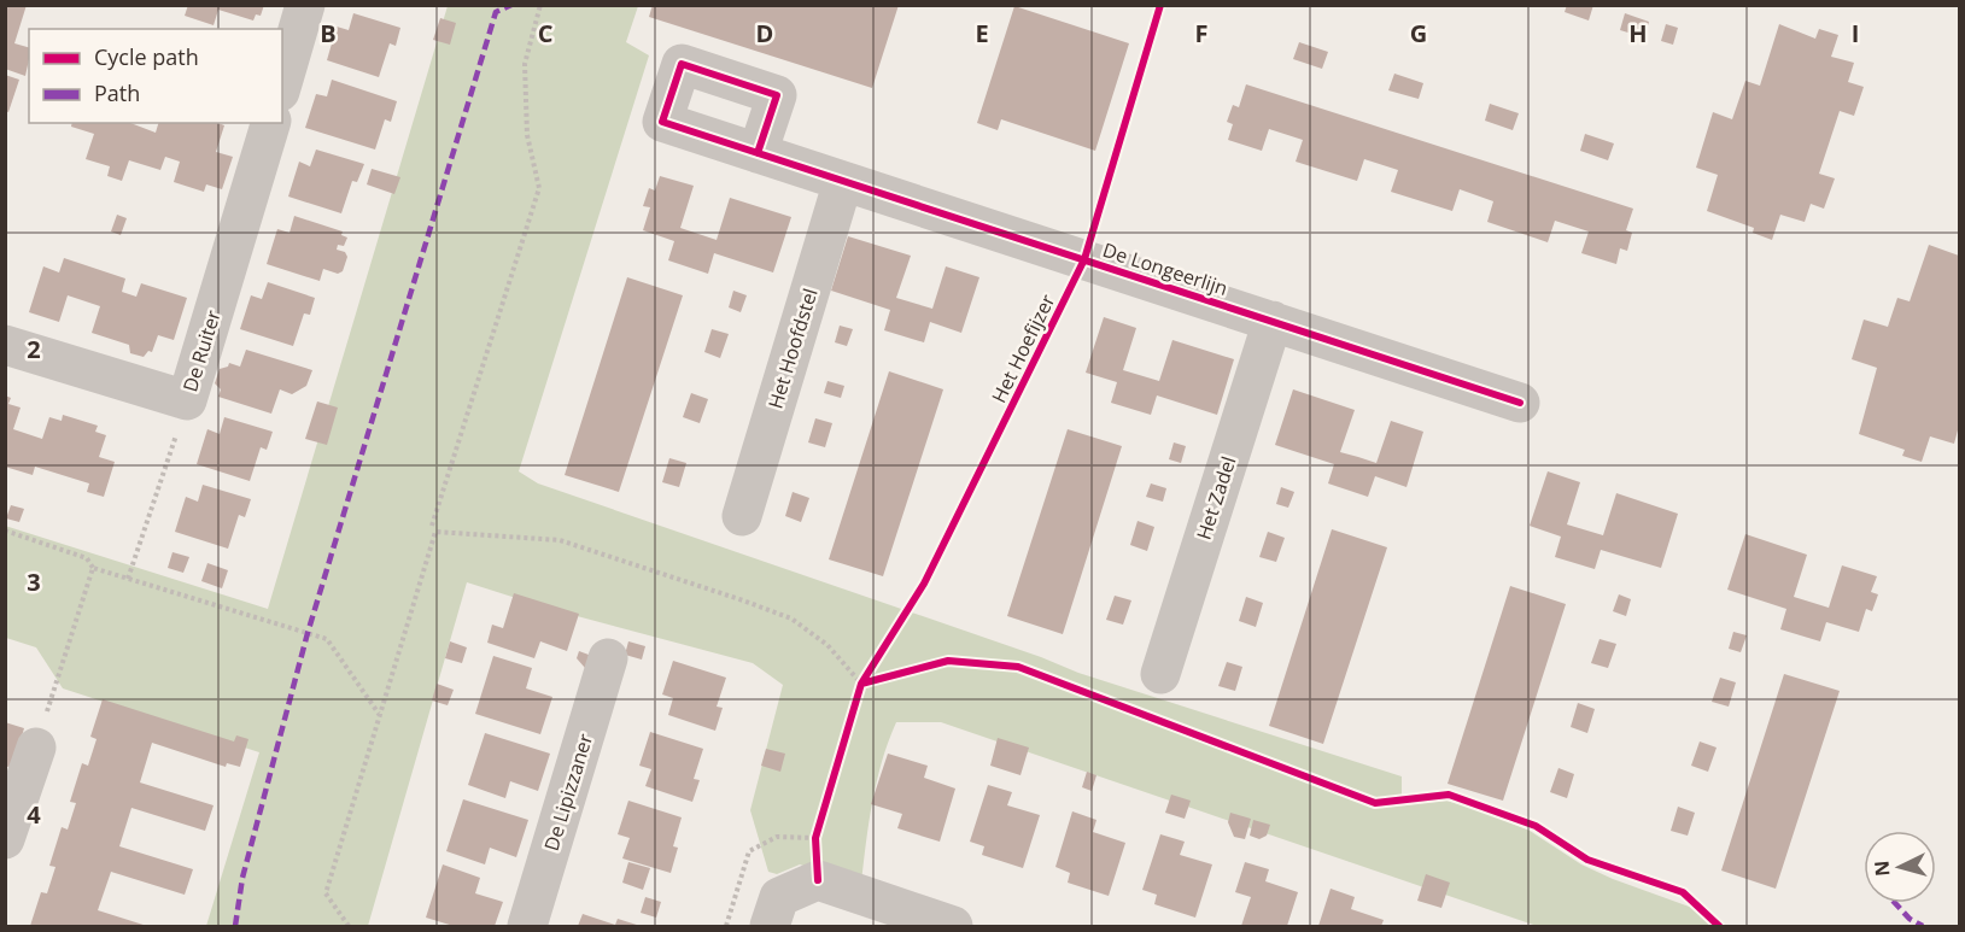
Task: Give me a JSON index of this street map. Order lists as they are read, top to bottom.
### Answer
{
  "streets": {
    "street": [
      "De Longeerlijn",
      "Het Hoofdstel",
      "De Ruiter",
      "Het Zadel",
      "De Lipizzaner"
    ],
    "cycle path": ["Het Hoefijzer"]
  },
  "crossings": [
    ["De Longeerlijn", "Het Hoofdstel"],
    ["De Longeerlijn", "Het Zadel"]
  ],
  "legend": ["Cycle path", "Path"],
  "north": "left",
  "grid": {
    "columns": [
      "B",
      "C",
      "D",
      "E",
      "F",
      "G",
      "H",
      "I"
    ],
    "rows": ["2", "3", "4"]
  }
}
